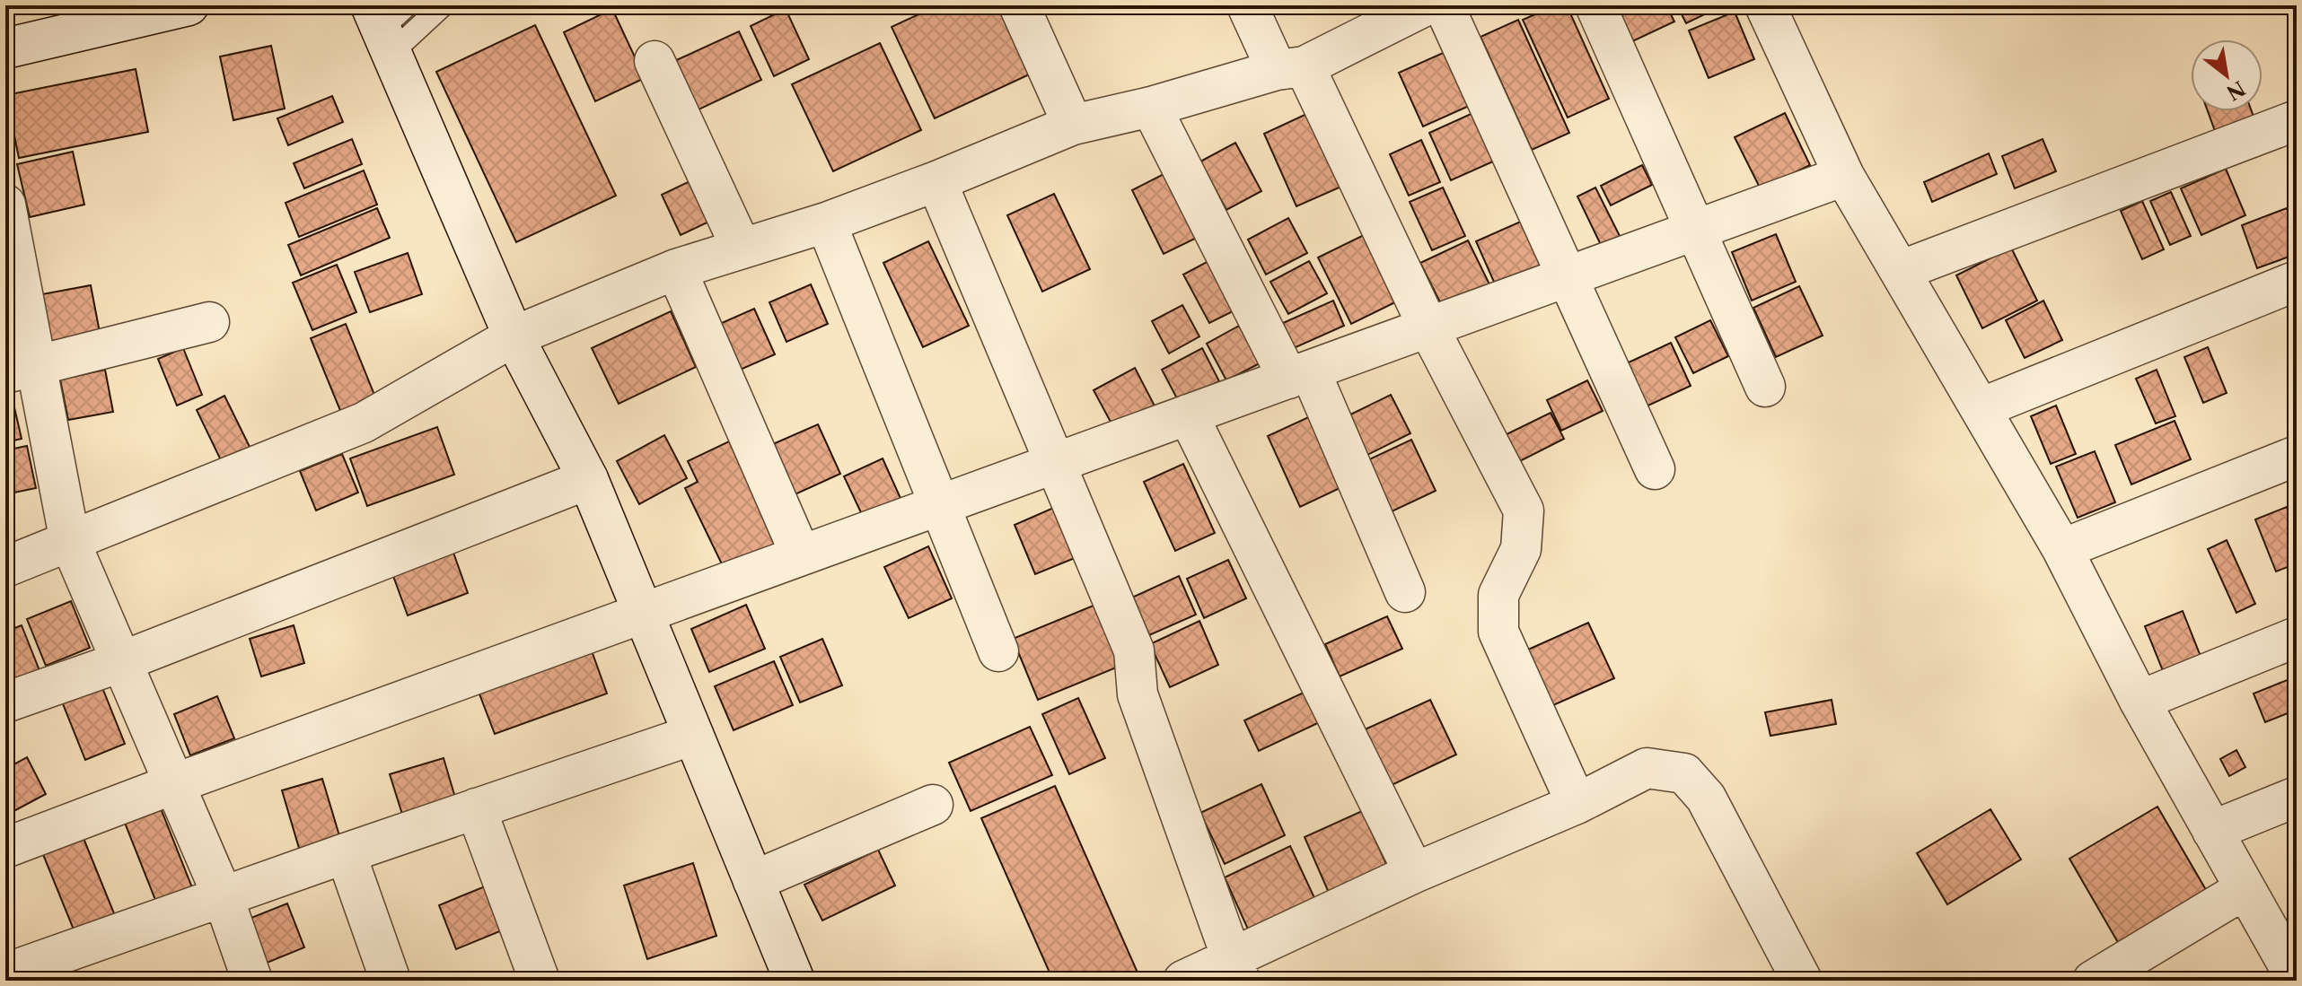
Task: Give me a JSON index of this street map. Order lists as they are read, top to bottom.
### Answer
{
  "north": "bottom right"
}
